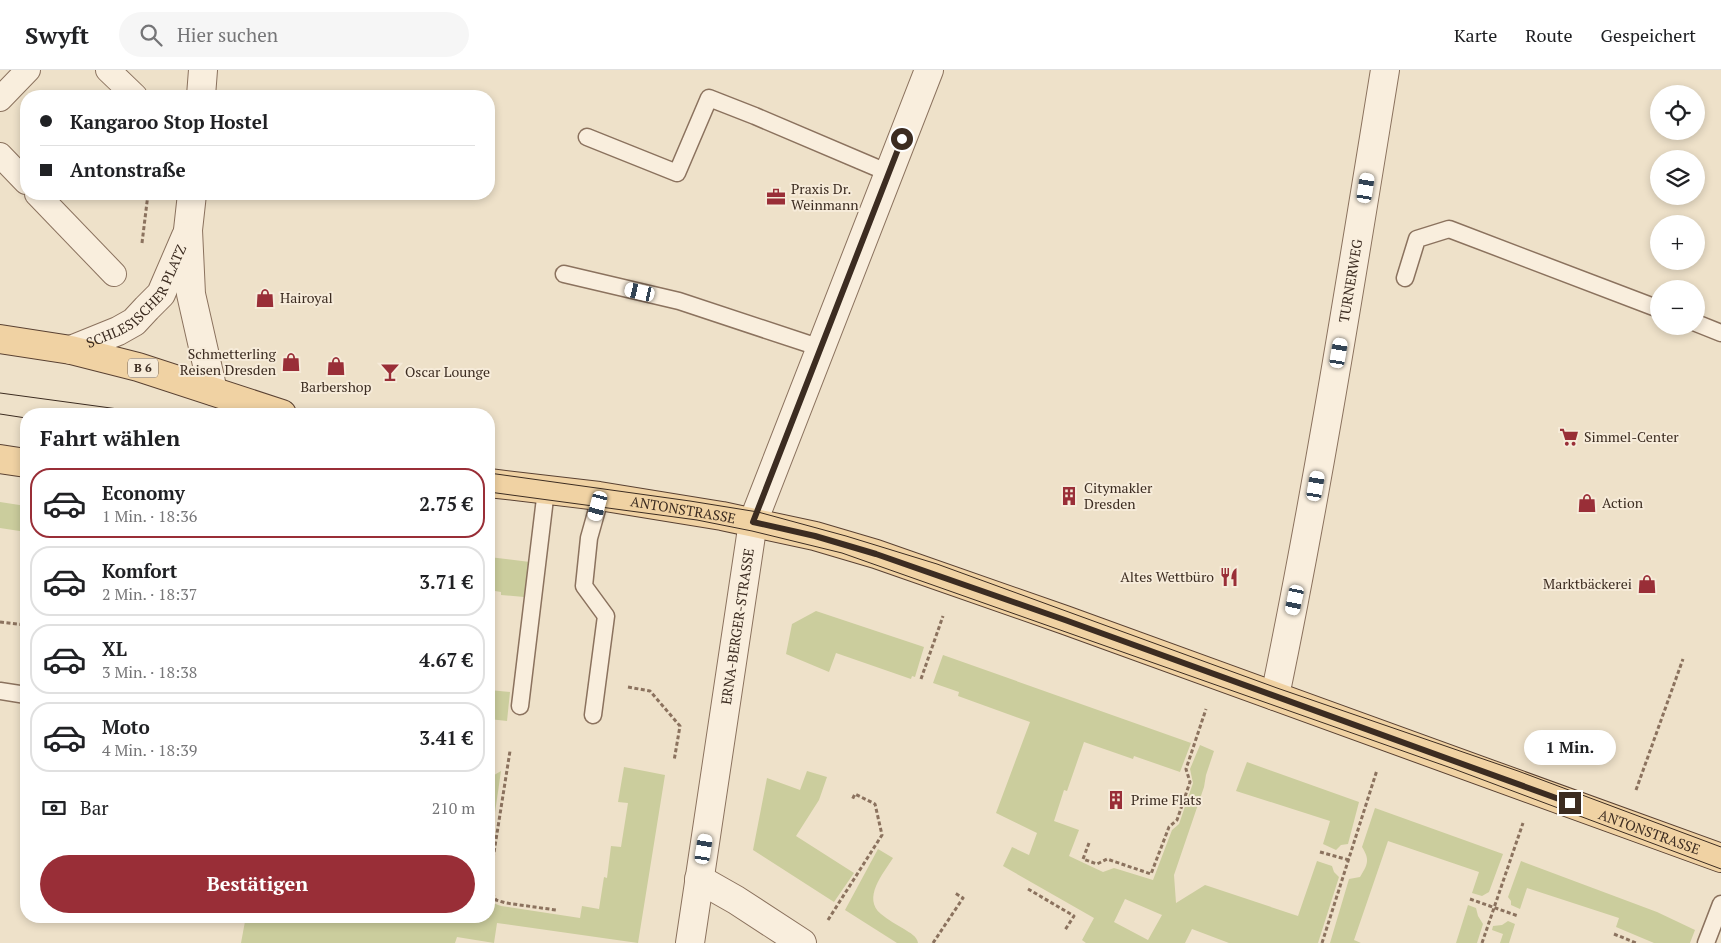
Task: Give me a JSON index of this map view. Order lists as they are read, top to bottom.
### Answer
{
  "streets": {
    "main road": ["B 6", "ANTONSTRASSE"],
    "street": ["TURNERWEG", "SCHLESISCHER PLATZ", "ERNA-BERGER-STRASSE"]
  },
  "crossings": [
    ["TURNERWEG", "ANTONSTRASSE"],
    ["SCHLESISCHER PLATZ", "B 6"],
    ["ANTONSTRASSE", "ERNA-BERGER-STRASSE"]
  ],
  "places": {
    "office": ["Praxis Dr. Weinmann"],
    "shop": [
      "Hairoyal",
      "Schmetterling Reisen Dresden",
      "Barbershop",
      "Action",
      "Marktbäckerei"
    ],
    "bar": ["Oscar Lounge"],
    "supermarket": ["Simmel-Center"],
    "building": ["Citymakler Dresden", "Prime Flats"],
    "restaurant": ["Altes Wettbüro"]
  },
  "page": {
    "header": "Swyft",
    "search": "Hier suchen",
    "nav": ["Karte", "Route", "Gespeichert"],
    "map_buttons": ["+", "−"],
    "banner": ["Kangaroo Stop Hostel", "Antonstraße"],
    "heading": "Fahrt wählen",
    "list": [
      {
        "name": "Economy",
        "note": "1 Min. · 18:36",
        "value": "2.75 €"
      },
      {
        "name": "Komfort",
        "note": "2 Min. · 18:37",
        "value": "3.71 €"
      },
      {
        "name": "XL",
        "note": "3 Min. · 18:38",
        "value": "4.67 €"
      },
      {
        "name": "Moto",
        "note": "4 Min. · 18:39",
        "value": "3.41 €"
      }
    ],
    "bubble": "1 Min.",
    "pay": ["Bar", "210 m"],
    "buttons": "Bestätigen"
  }
}
